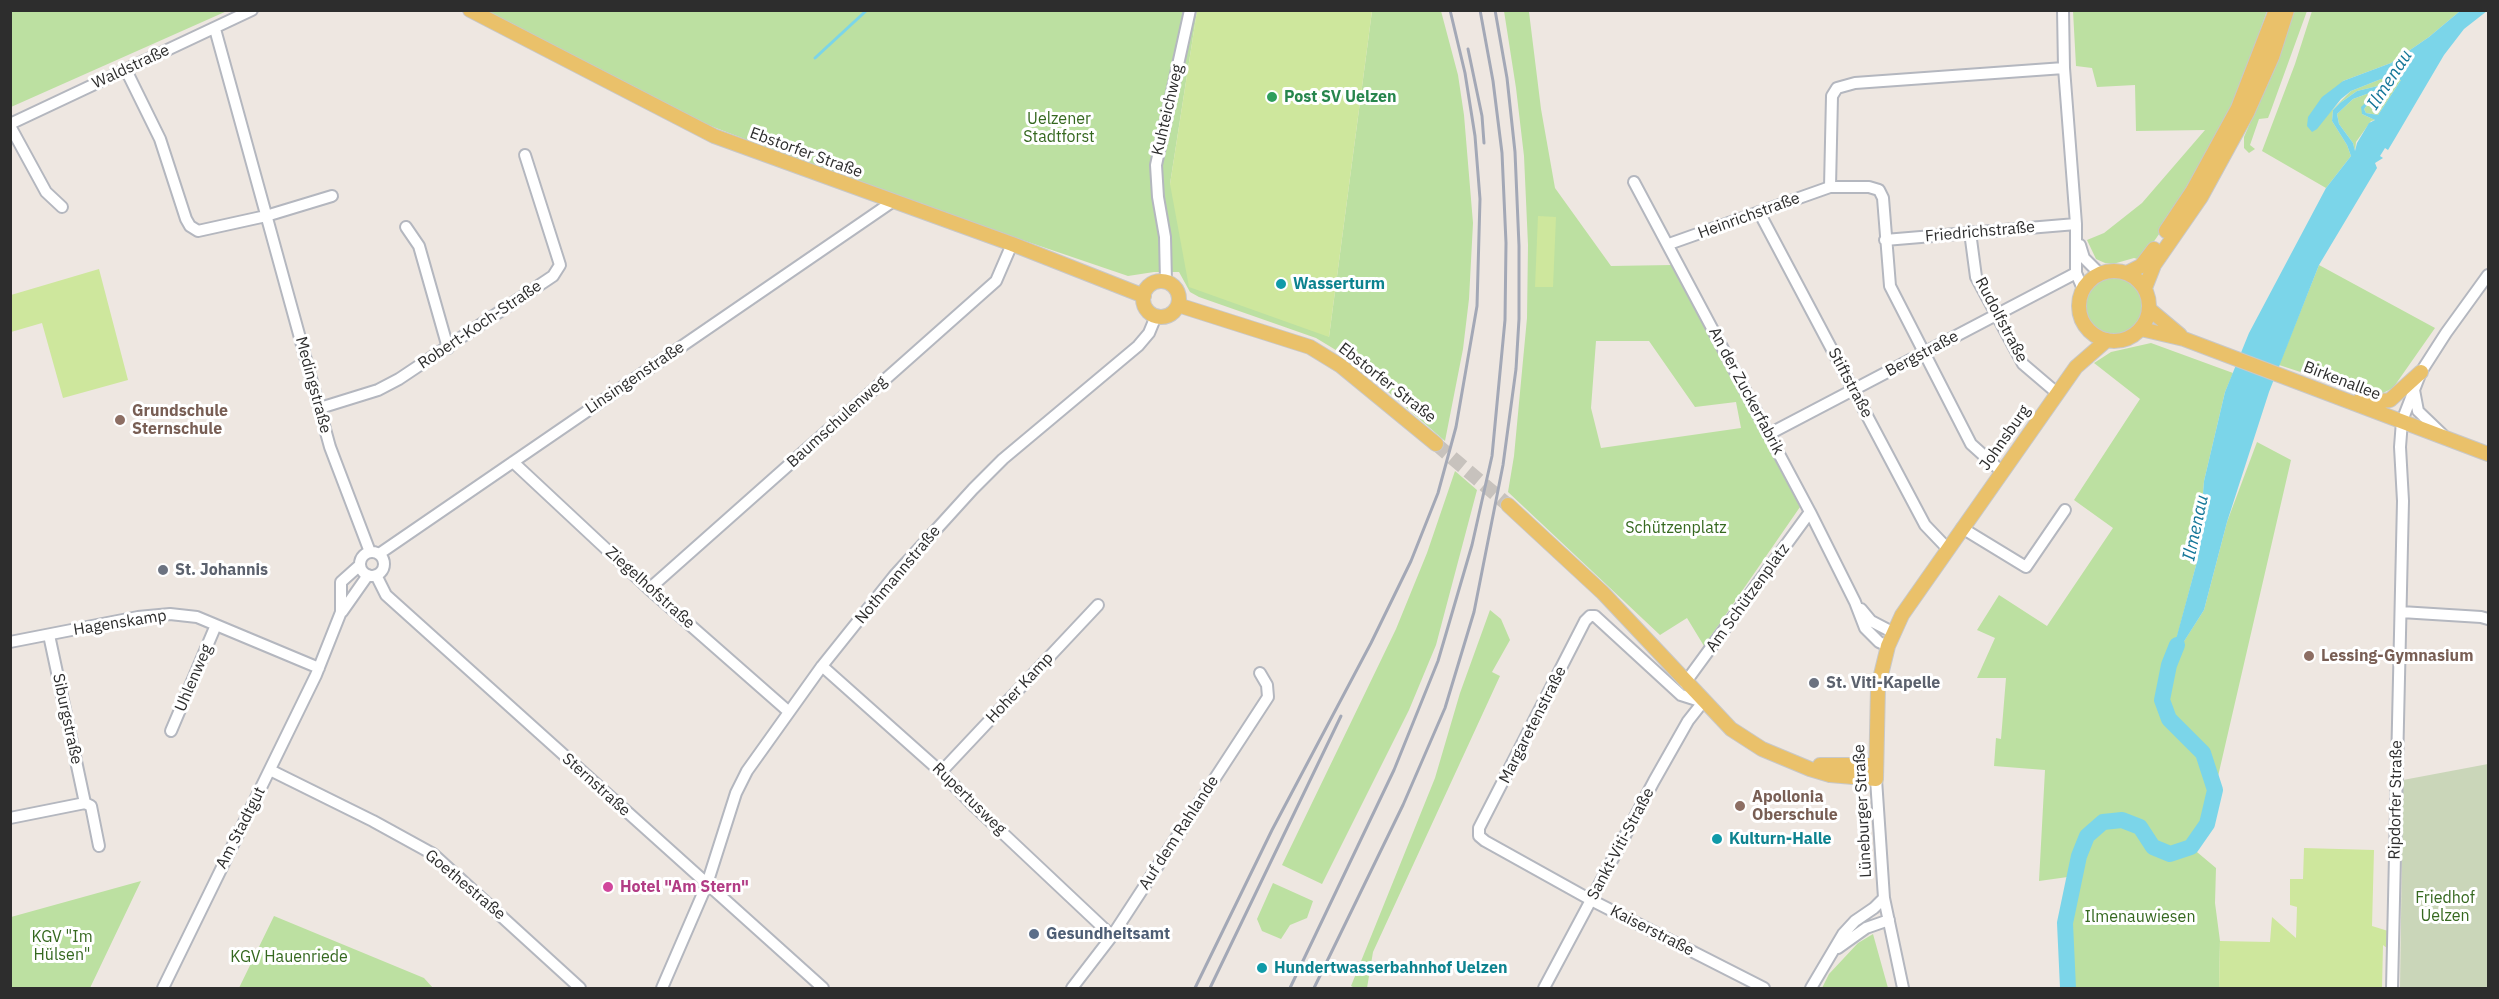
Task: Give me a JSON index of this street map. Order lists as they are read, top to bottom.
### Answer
{
  "streets": {
    "main road": [
      "Ebstorfer Straße",
      "Birkenallee",
      "Johnsburg",
      "Lüneburger Straße"
    ],
    "street": [
      "Waldstraße",
      "Kuhteichweg",
      "Heinrichstraße",
      "Friedrichstraße",
      "Rudolfstraße",
      "Robert-Koch-Straße",
      "Bergstraße",
      "Linsingenstraße",
      "Stiftstraße",
      "Medingstraße",
      "An der Zuckerfabrik",
      "Baumschulenweg",
      "Nothmannstraße",
      "Ziegelhofstraße",
      "Am Schützenplatz",
      "Hagenskamp",
      "Uhlenweg",
      "Hoher Kamp",
      "Siburgstraße",
      "Margaretenstraße",
      "Sternstraße",
      "Rupertusweg",
      "Ripdorfer Straße",
      "Am Stadtgut",
      "Auf dem Rahlande",
      "Sankt-Viti-Straße",
      "Goethestraße",
      "Kaiserstraße"
    ]
  },
  "crossings": [
    ["Waldstraße", "Medingstraße"],
    ["Kuhteichweg", "Ebstorfer Straße"],
    ["Kuhteichweg", "Nothmannstraße"],
    ["Ebstorfer Straße", "Linsingenstraße"],
    ["Ebstorfer Straße", "Baumschulenweg"],
    ["Ebstorfer Straße", "Nothmannstraße"],
    ["Heinrichstraße", "Friedrichstraße"],
    ["Heinrichstraße", "Stiftstraße"],
    ["Heinrichstraße", "An der Zuckerfabrik"],
    ["Friedrichstraße", "Rudolfstraße"],
    ["Rudolfstraße", "Bergstraße"],
    ["Rudolfstraße", "Johnsburg"],
    ["Robert-Koch-Straße", "Medingstraße"],
    ["Bergstraße", "Stiftstraße"],
    ["Bergstraße", "An der Zuckerfabrik"],
    ["Linsingenstraße", "Medingstraße"],
    ["Linsingenstraße", "Ziegelhofstraße"],
    ["Linsingenstraße", "Sternstraße"],
    ["Birkenallee", "Johnsburg"],
    ["Birkenallee", "Ripdorfer Straße"],
    ["Stiftstraße", "Johnsburg"],
    ["Medingstraße", "Sternstraße"],
    ["An der Zuckerfabrik", "Johnsburg"],
    ["An der Zuckerfabrik", "Am Schützenplatz"],
    ["An der Zuckerfabrik", "Lüneburger Straße"],
    ["Baumschulenweg", "Ziegelhofstraße"],
    ["Johnsburg", "Lüneburger Straße"],
    ["Nothmannstraße", "Ziegelhofstraße"],
    ["Nothmannstraße", "Sternstraße"],
    ["Nothmannstraße", "Rupertusweg"],
    ["Hagenskamp", "Uhlenweg"],
    ["Hagenskamp", "Siburgstraße"],
    ["Hagenskamp", "Am Stadtgut"],
    ["Hoher Kamp", "Rupertusweg"],
    ["Margaretenstraße", "Sankt-Viti-Straße"],
    ["Margaretenstraße", "Kaiserstraße"],
    ["Rupertusweg", "Auf dem Rahlande"],
    ["Am Stadtgut", "Goethestraße"],
    ["Sankt-Viti-Straße", "Kaiserstraße"]
  ],
  "water": ["Ilmenau"],
  "parks": [
    "Uelzener Stadtforst",
    "Schützenplatz",
    "Friedhof Uelzen",
    "Ilmenauwiesen",
    "KGV \"Im Hülsen\"",
    "KGV Hauenriede"
  ],
  "places": [
    "Post SV Uelzen",
    "Wasserturm",
    "Grundschule Sternschule",
    "St. Johannis",
    "Lessing-Gymnasium",
    "St. Viti-Kapelle",
    "Apollonia Oberschule",
    "Kulturn-Halle",
    "Hotel \"Am Stern\"",
    "Gesundheitsamt",
    "Hundertwasserbahnhof Uelzen"
  ]
}
